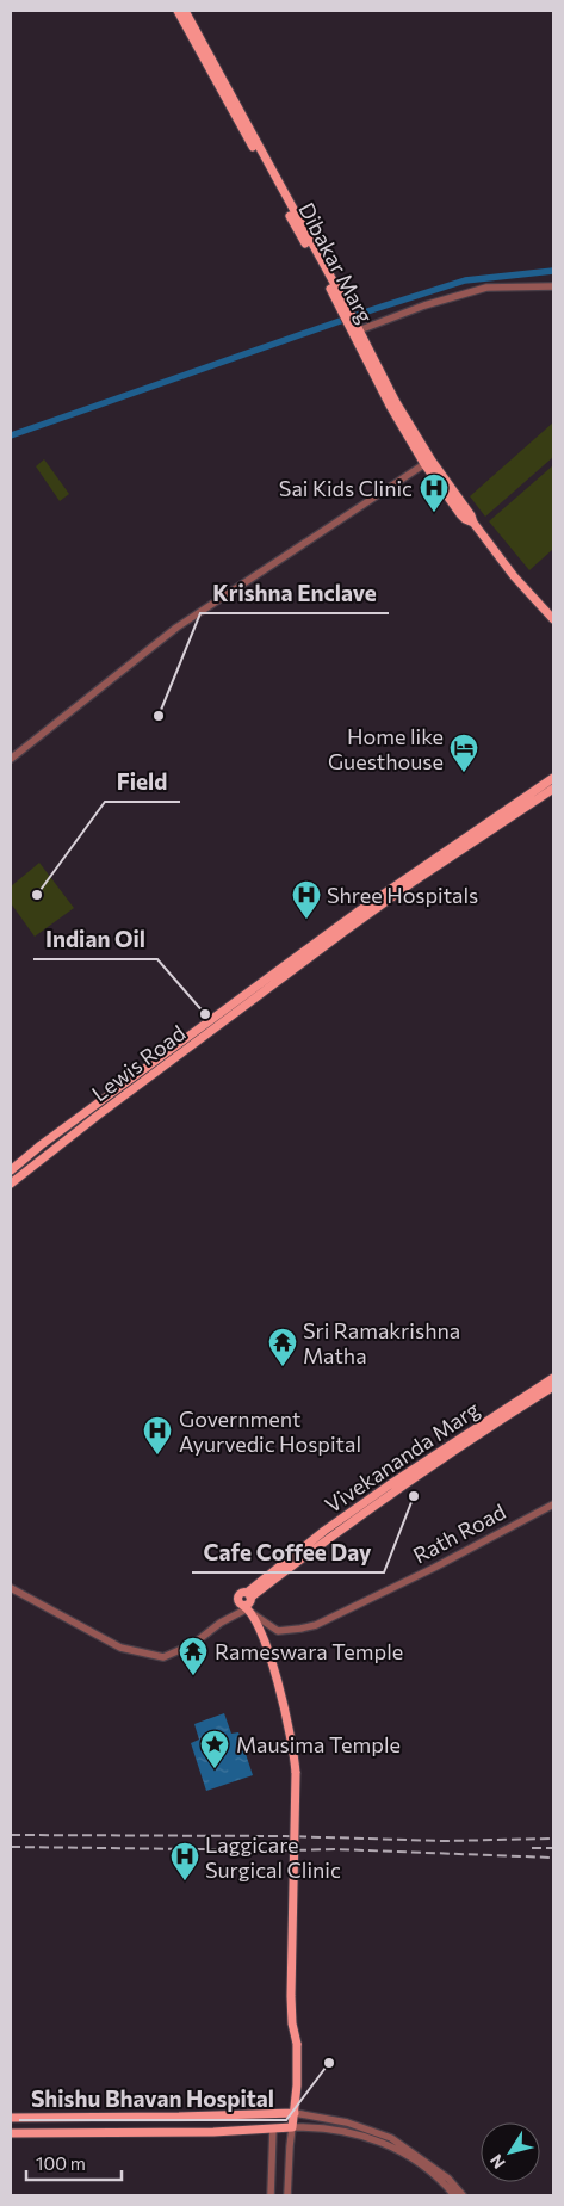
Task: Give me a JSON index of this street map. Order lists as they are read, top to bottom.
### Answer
{
  "streets": {
    "main road": ["Dibakar Marg", "Lewis Road", "Vivekananda Marg"],
    "street": ["Rath Road"]
  },
  "crossings": [
    ["Vivekananda Marg", "Rath Road"]
  ],
  "places": {
    "hospital": [
      "Sai Kids Clinic",
      "Shree Hospitals",
      "Government Ayurvedic Hospital",
      "Laggicare Surgical Clinic"
    ],
    "other": [
      "Krishna Enclave",
      "Field",
      "Indian Oil",
      "Cafe Coffee Day",
      "Shishu Bhavan Hospital"
    ],
    "hotel": ["Home like Guesthouse"],
    "temple": ["Sri Ramakrishna Matha", "Rameswara Temple"],
    "place": ["Mausima Temple"]
  },
  "scale_bar": "100 m",
  "north": "bottom left"
}
